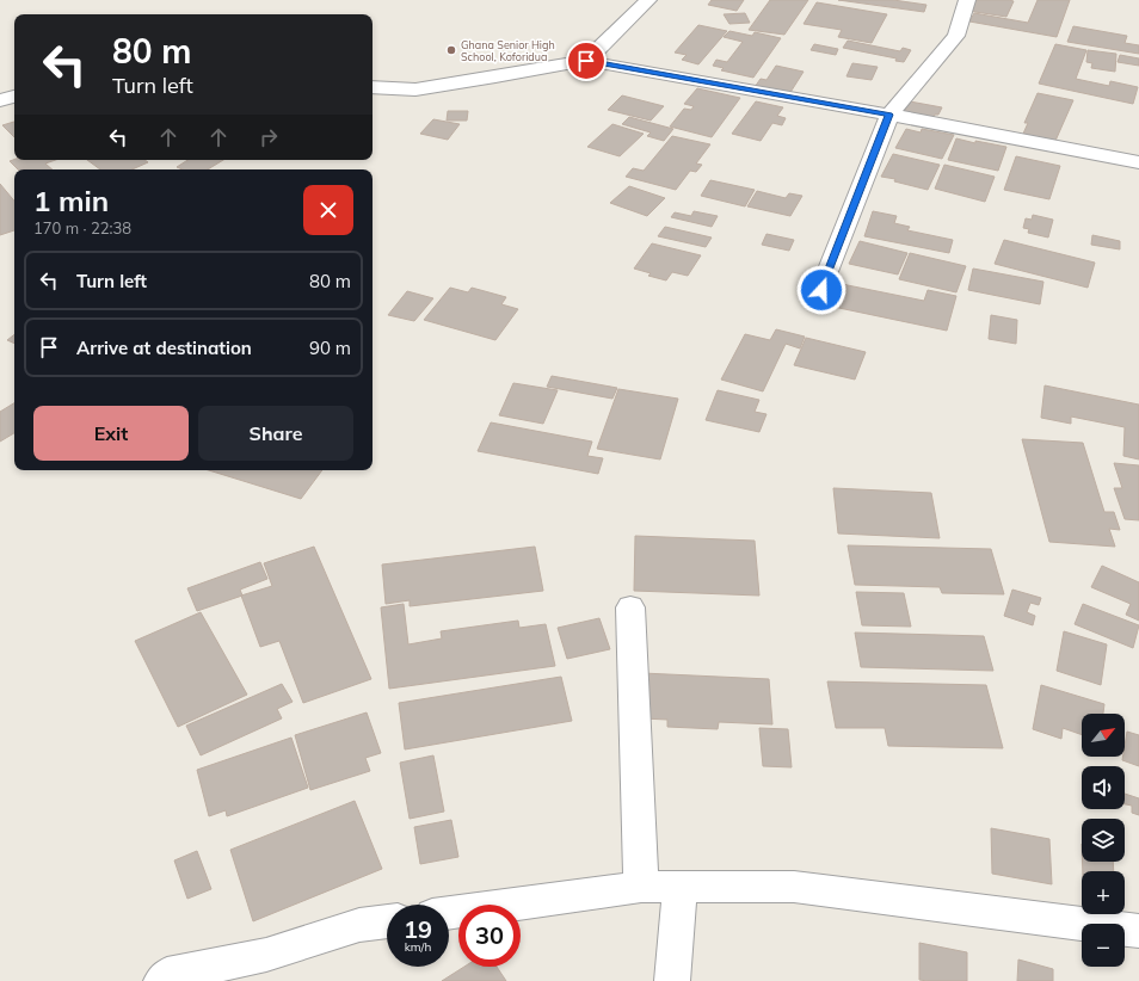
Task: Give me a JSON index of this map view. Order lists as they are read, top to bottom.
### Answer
{
  "places": ["Ghana Senior High School, Koforidua"],
  "north": "top right",
  "page": {
    "turn": ["80 m", "Turn left"],
    "heading": ["1 min", "170 m · 22:38"],
    "list": [
      {
        "name": "Turn left",
        "value": "80 m"
      },
      {
        "name": "Arrive at destination",
        "value": "90 m"
      }
    ],
    "buttons": ["Exit", "Share"],
    "map_buttons": ["+", "−"],
    "speed": "19 km/h",
    "limit": "30"
  }
}
